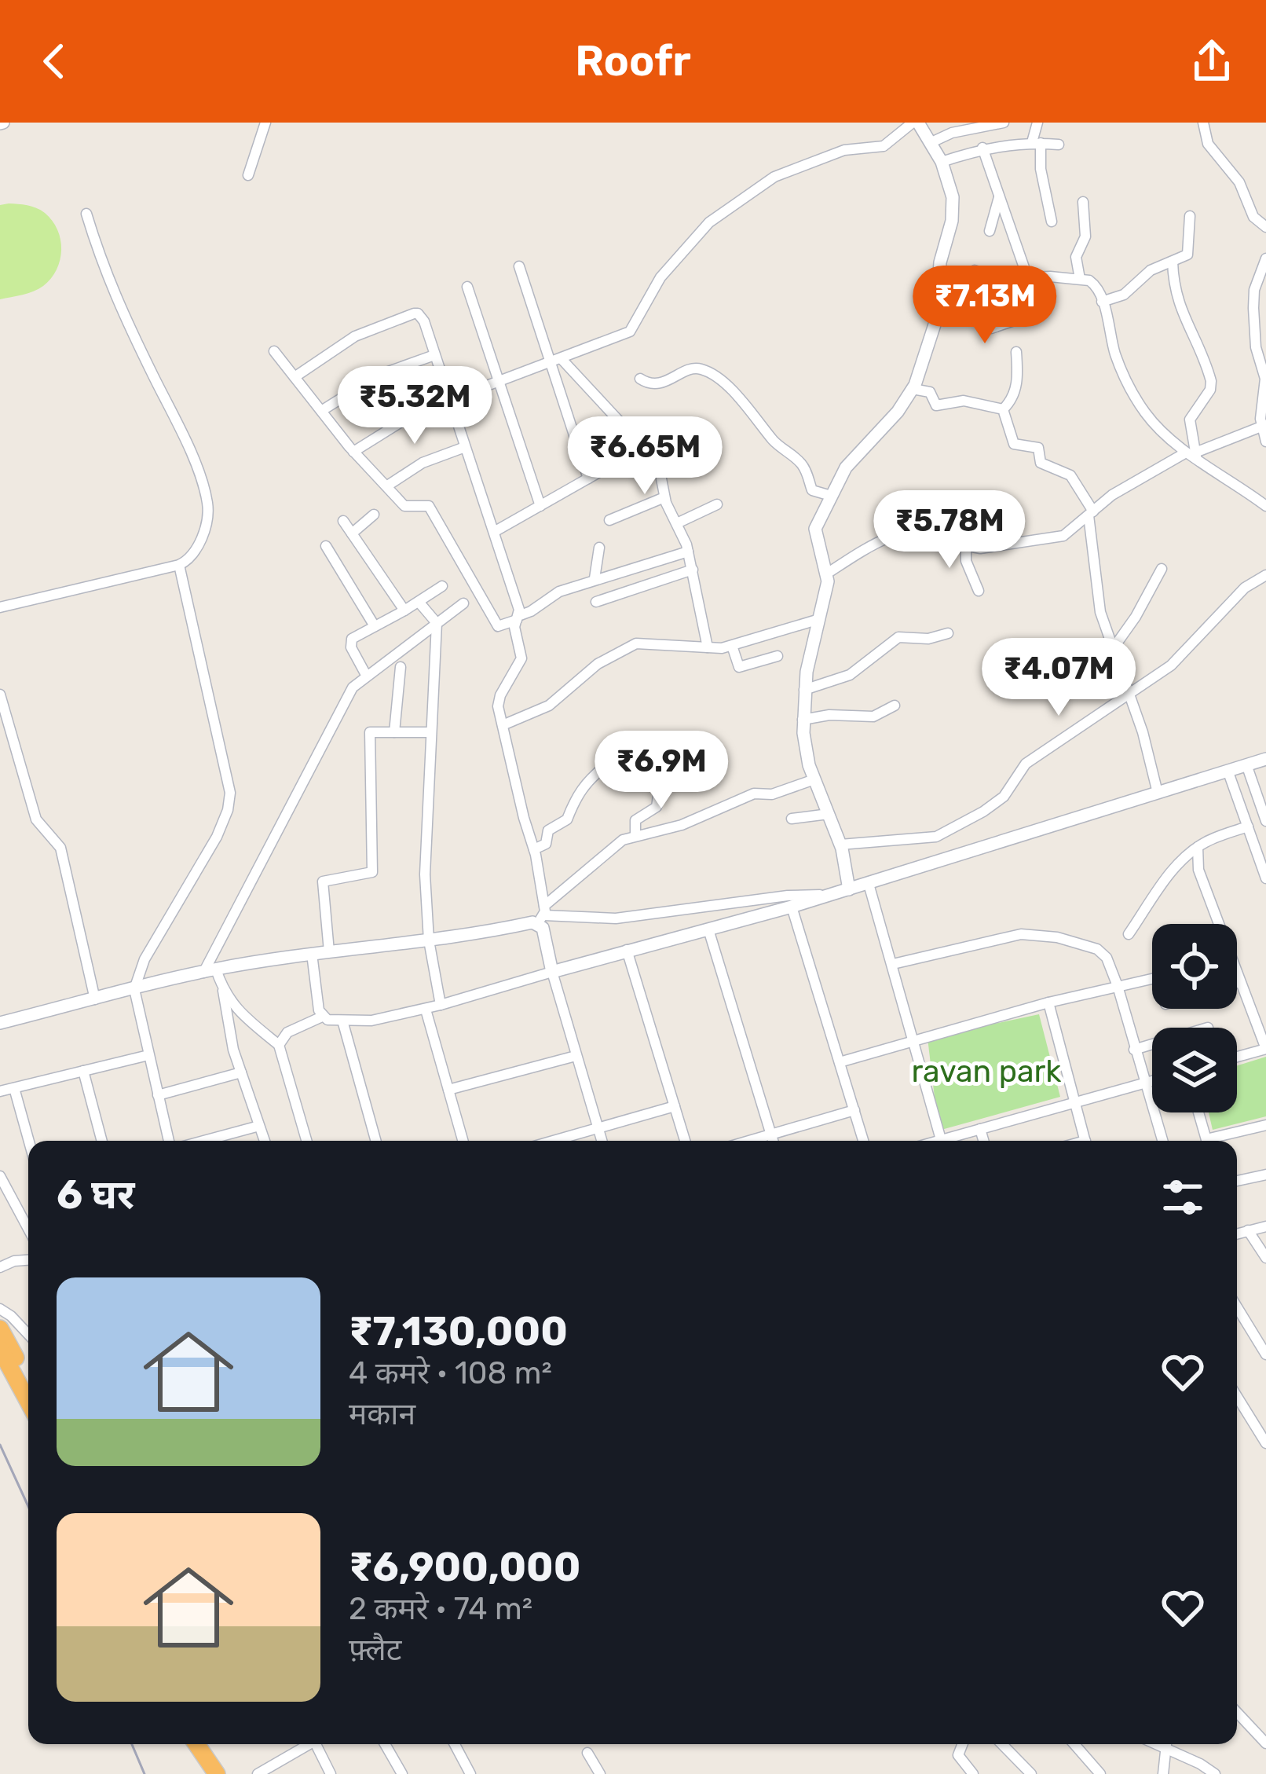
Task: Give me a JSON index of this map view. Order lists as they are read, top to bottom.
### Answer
{
  "parks": ["ravan park"],
  "page": {
    "header": "Roofr",
    "price": [
      "₹7.13M",
      "₹5.32M",
      "₹6.65M",
      "₹5.78M",
      "₹4.07M",
      "₹6.9M"
    ],
    "heading": "6 घर",
    "list": [
      {
        "name": "₹7,130,000",
        "note": "4 कमरे · 108 m² · मकान"
      },
      {
        "name": "₹6,900,000",
        "note": "2 कमरे · 74 m² · फ़्लैट"
      }
    ]
  }
}
